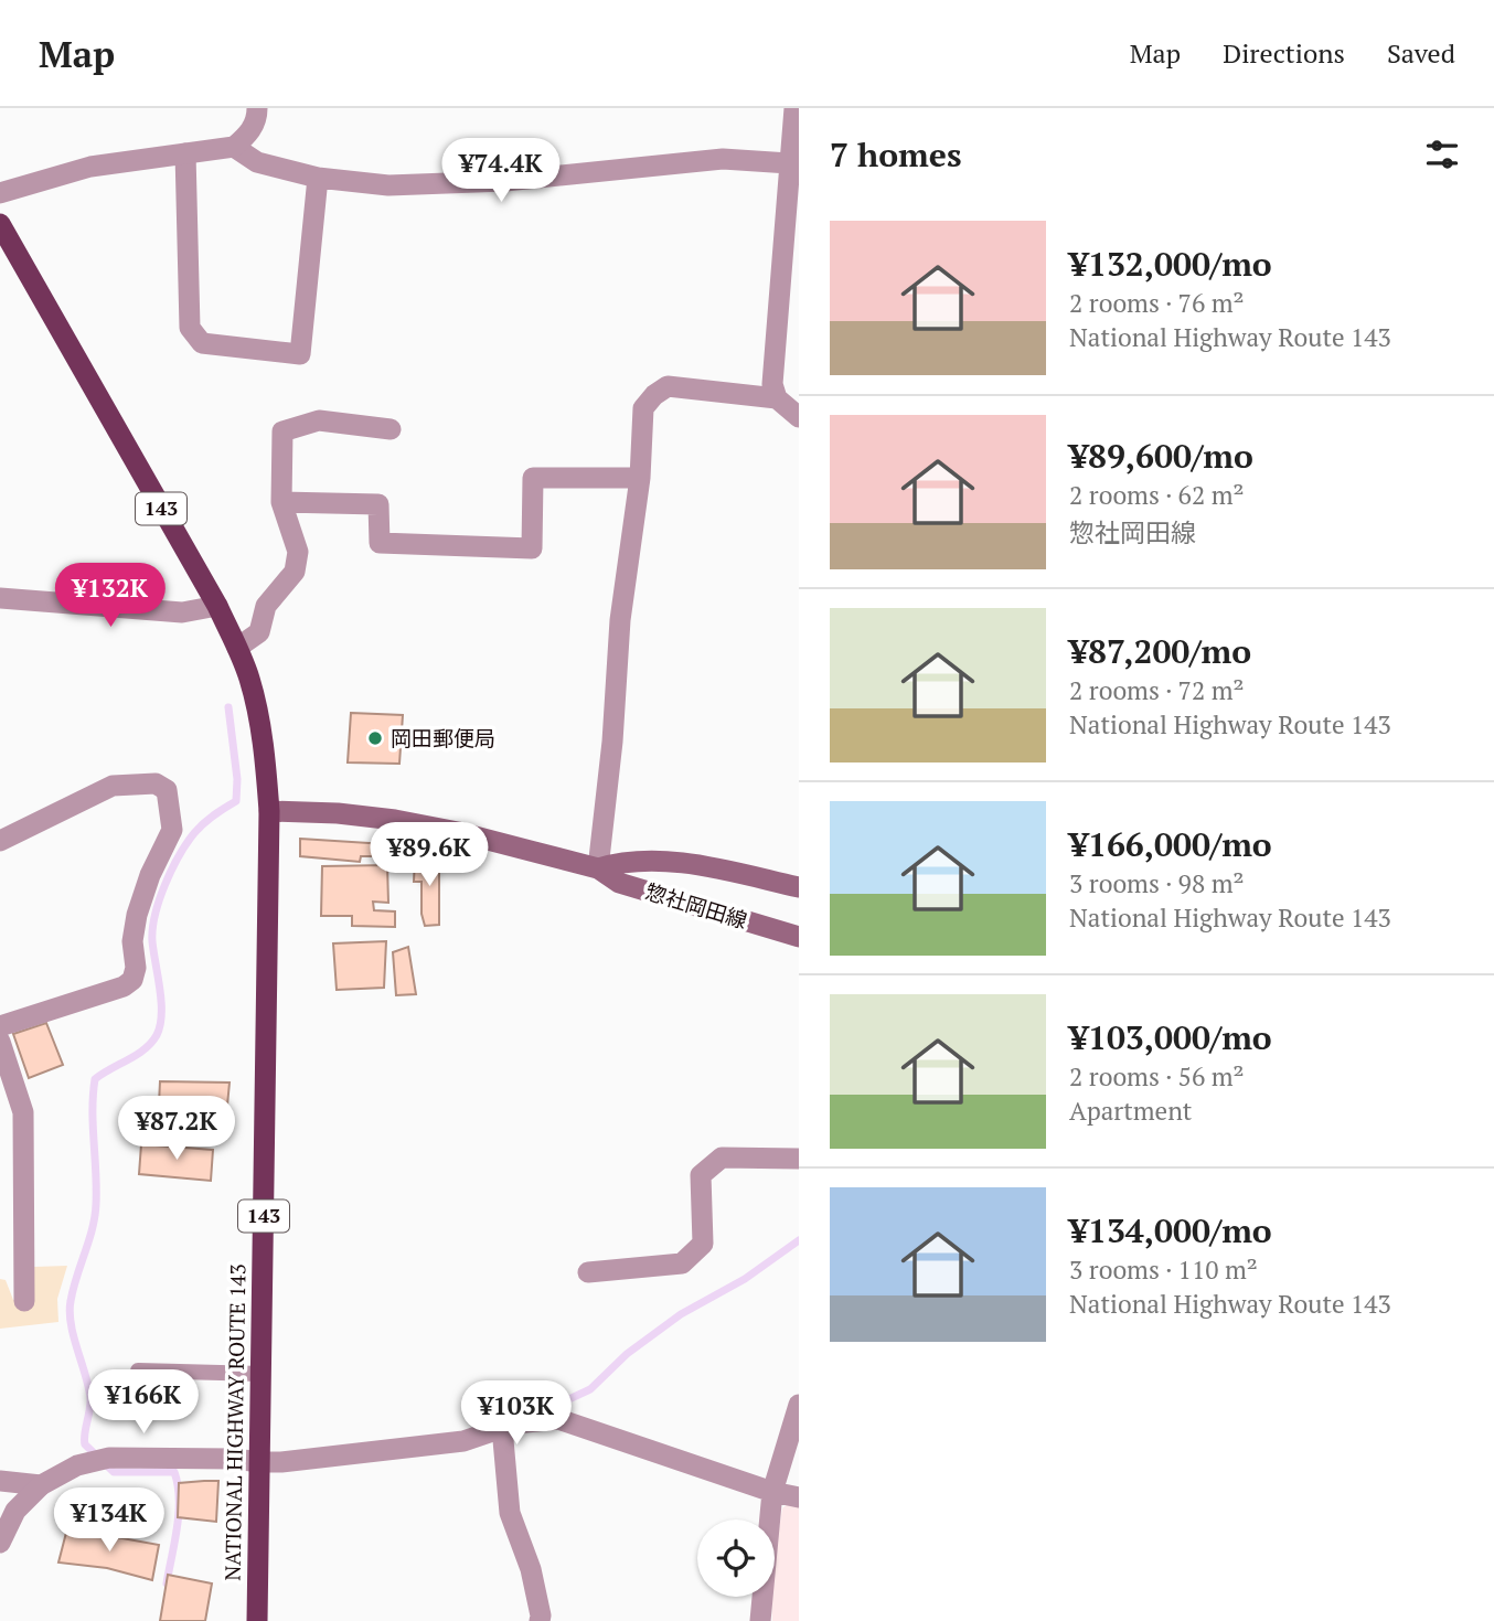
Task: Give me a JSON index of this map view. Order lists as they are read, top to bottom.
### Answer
{
  "streets": {
    "highway": ["143", "NATIONAL HIGHWAY ROUTE 143"],
    "main road": ["惣社岡田線"]
  },
  "crossings": [
    ["惣社岡田線", "NATIONAL HIGHWAY ROUTE 143"]
  ],
  "places": ["岡田郵便局"],
  "page": {
    "header": "Map",
    "nav": ["Map", "Directions", "Saved"],
    "heading": "7 homes",
    "price": [
      "¥74.4K",
      "¥132K",
      "¥89.6K",
      "¥87.2K",
      "¥166K",
      "¥103K",
      "¥134K"
    ],
    "list": [
      {
        "name": "¥132,000/mo",
        "note": "2 rooms · 76 m² · National Highway Route 143"
      },
      {
        "name": "¥89,600/mo",
        "note": "2 rooms · 62 m² · 惣社岡田線"
      },
      {
        "name": "¥87,200/mo",
        "note": "2 rooms · 72 m² · National Highway Route 143"
      },
      {
        "name": "¥166,000/mo",
        "note": "3 rooms · 98 m² · National Highway Route 143"
      },
      {
        "name": "¥103,000/mo",
        "note": "2 rooms · 56 m² · Apartment"
      },
      {
        "name": "¥134,000/mo",
        "note": "3 rooms · 110 m² · National Highway Route 143"
      }
    ]
  }
}
